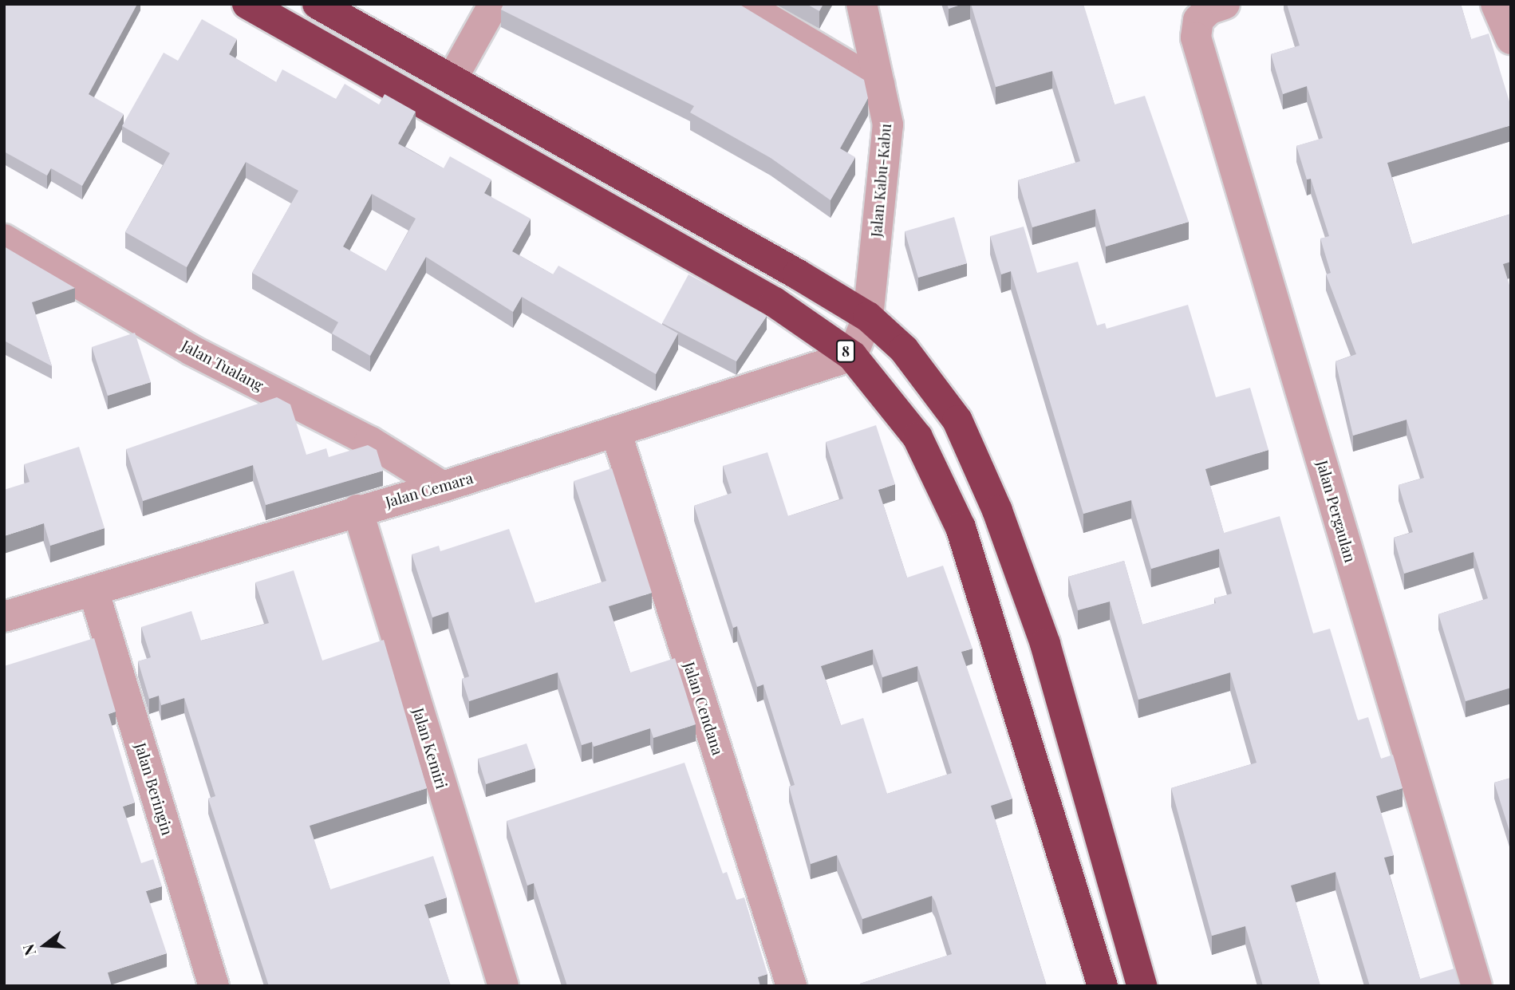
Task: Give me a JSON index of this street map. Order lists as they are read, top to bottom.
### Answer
{
  "streets": {
    "highway": ["8"],
    "street": [
      "Jalan Kabu-Kabu",
      "Jalan Tualang",
      "Jalan Cemara",
      "Jalan Pergaulan",
      "Jalan Cendana",
      "Jalan Kemiri",
      "Jalan Beringin"
    ]
  },
  "crossings": [
    ["Jalan Kabu-Kabu", "8"],
    ["Jalan Kabu-Kabu", "Jalan Cemara"],
    ["8", "Jalan Cemara"],
    ["Jalan Tualang", "Jalan Cemara"],
    ["Jalan Cemara", "Jalan Cendana"],
    ["Jalan Cemara", "Jalan Kemiri"],
    ["Jalan Cemara", "Jalan Beringin"]
  ],
  "north": "left"
}
